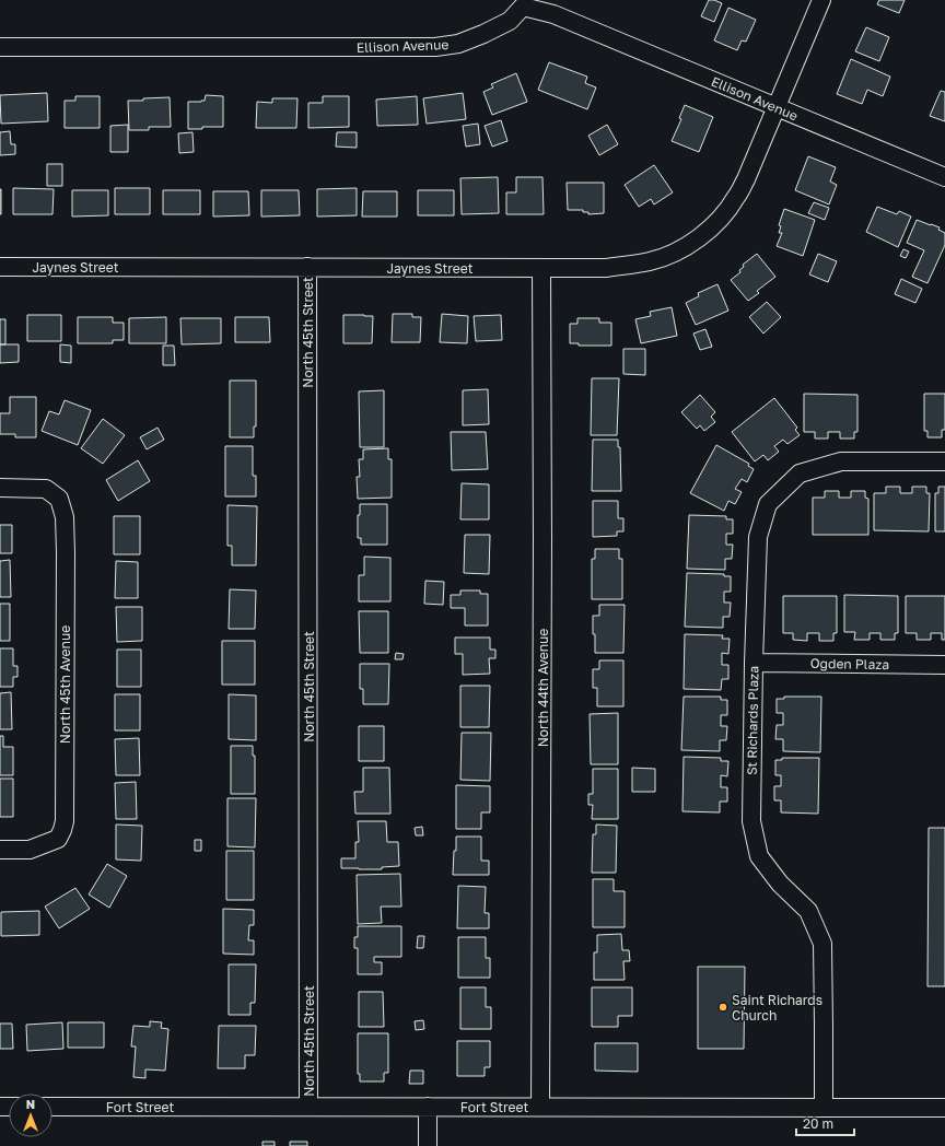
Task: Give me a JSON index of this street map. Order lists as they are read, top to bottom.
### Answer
{
  "streets": {
    "street": [
      "Ellison Avenue",
      "Jaynes Street",
      "North 45th Street",
      "Ogden Plaza",
      "North 45th Avenue",
      "North 44th Avenue",
      "St Richards Plaza",
      "Fort Street"
    ]
  },
  "crossings": [
    ["Ellison Avenue", "Jaynes Street"],
    ["Jaynes Street", "North 45th Street"],
    ["Jaynes Street", "North 44th Avenue"],
    ["North 45th Street", "Fort Street"],
    ["Ogden Plaza", "St Richards Plaza"],
    ["North 44th Avenue", "Fort Street"],
    ["St Richards Plaza", "Fort Street"]
  ],
  "places": ["Saint Richards Church"],
  "scale_bar": "20 m",
  "north": "top"
}
